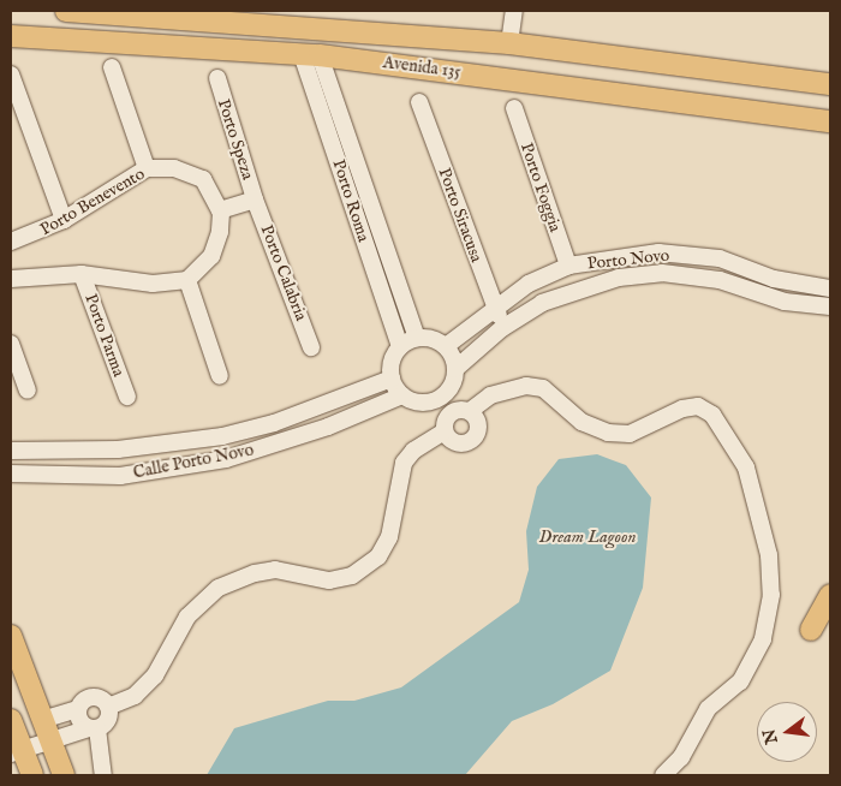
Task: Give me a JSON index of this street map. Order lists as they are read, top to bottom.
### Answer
{
  "streets": {
    "main road": ["Avenida 135"],
    "street": [
      "Porto Speza",
      "Porto Foggia",
      "Porto Roma",
      "Porto Benevento",
      "Porto Siracusa",
      "Porto Novo",
      "Porto Calabria",
      "Porto Parma",
      "Calle Porto Novo"
    ]
  },
  "crossings": [
    ["Avenida 135", "Porto Roma"],
    ["Porto Speza", "Porto Calabria"],
    ["Porto Foggia", "Porto Novo"],
    ["Porto Roma", "Porto Novo"],
    ["Porto Roma", "Calle Porto Novo"],
    ["Porto Siracusa", "Porto Novo"],
    ["Porto Novo", "Calle Porto Novo"]
  ],
  "water": ["Dream Lagoon"],
  "north": "left"
}
